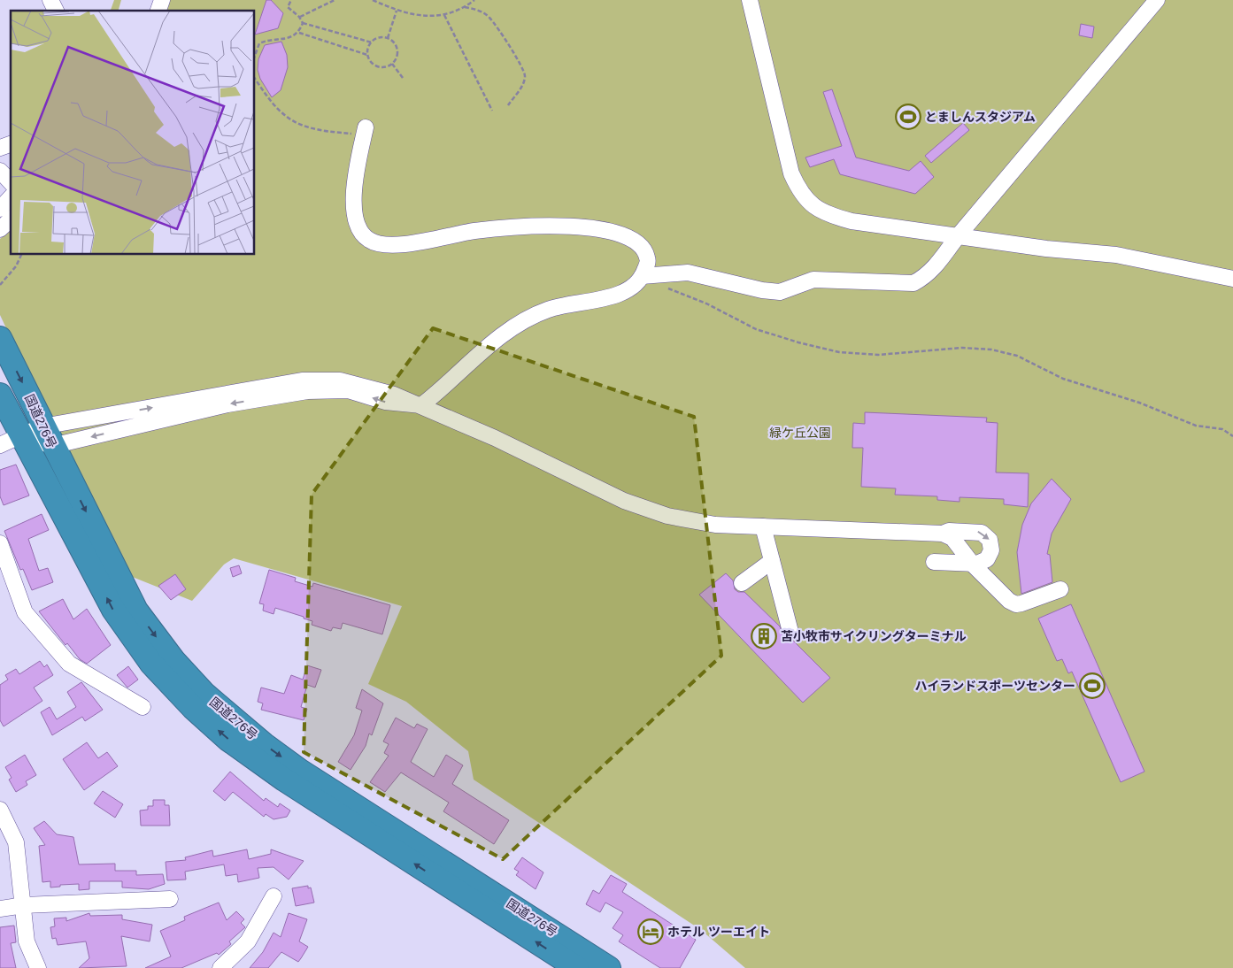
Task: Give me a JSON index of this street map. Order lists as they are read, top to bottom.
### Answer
{
  "streets": {
    "highway": ["国道276号"]
  },
  "parks": ["緑ケ丘公園"],
  "places": {
    "sports": ["とましんスタジアム", "ハイランドスポーツセンター"],
    "building": ["苫小牧市サイクリングターミナル"],
    "hotel": ["ホテル ツーエイト"]
  }
}
